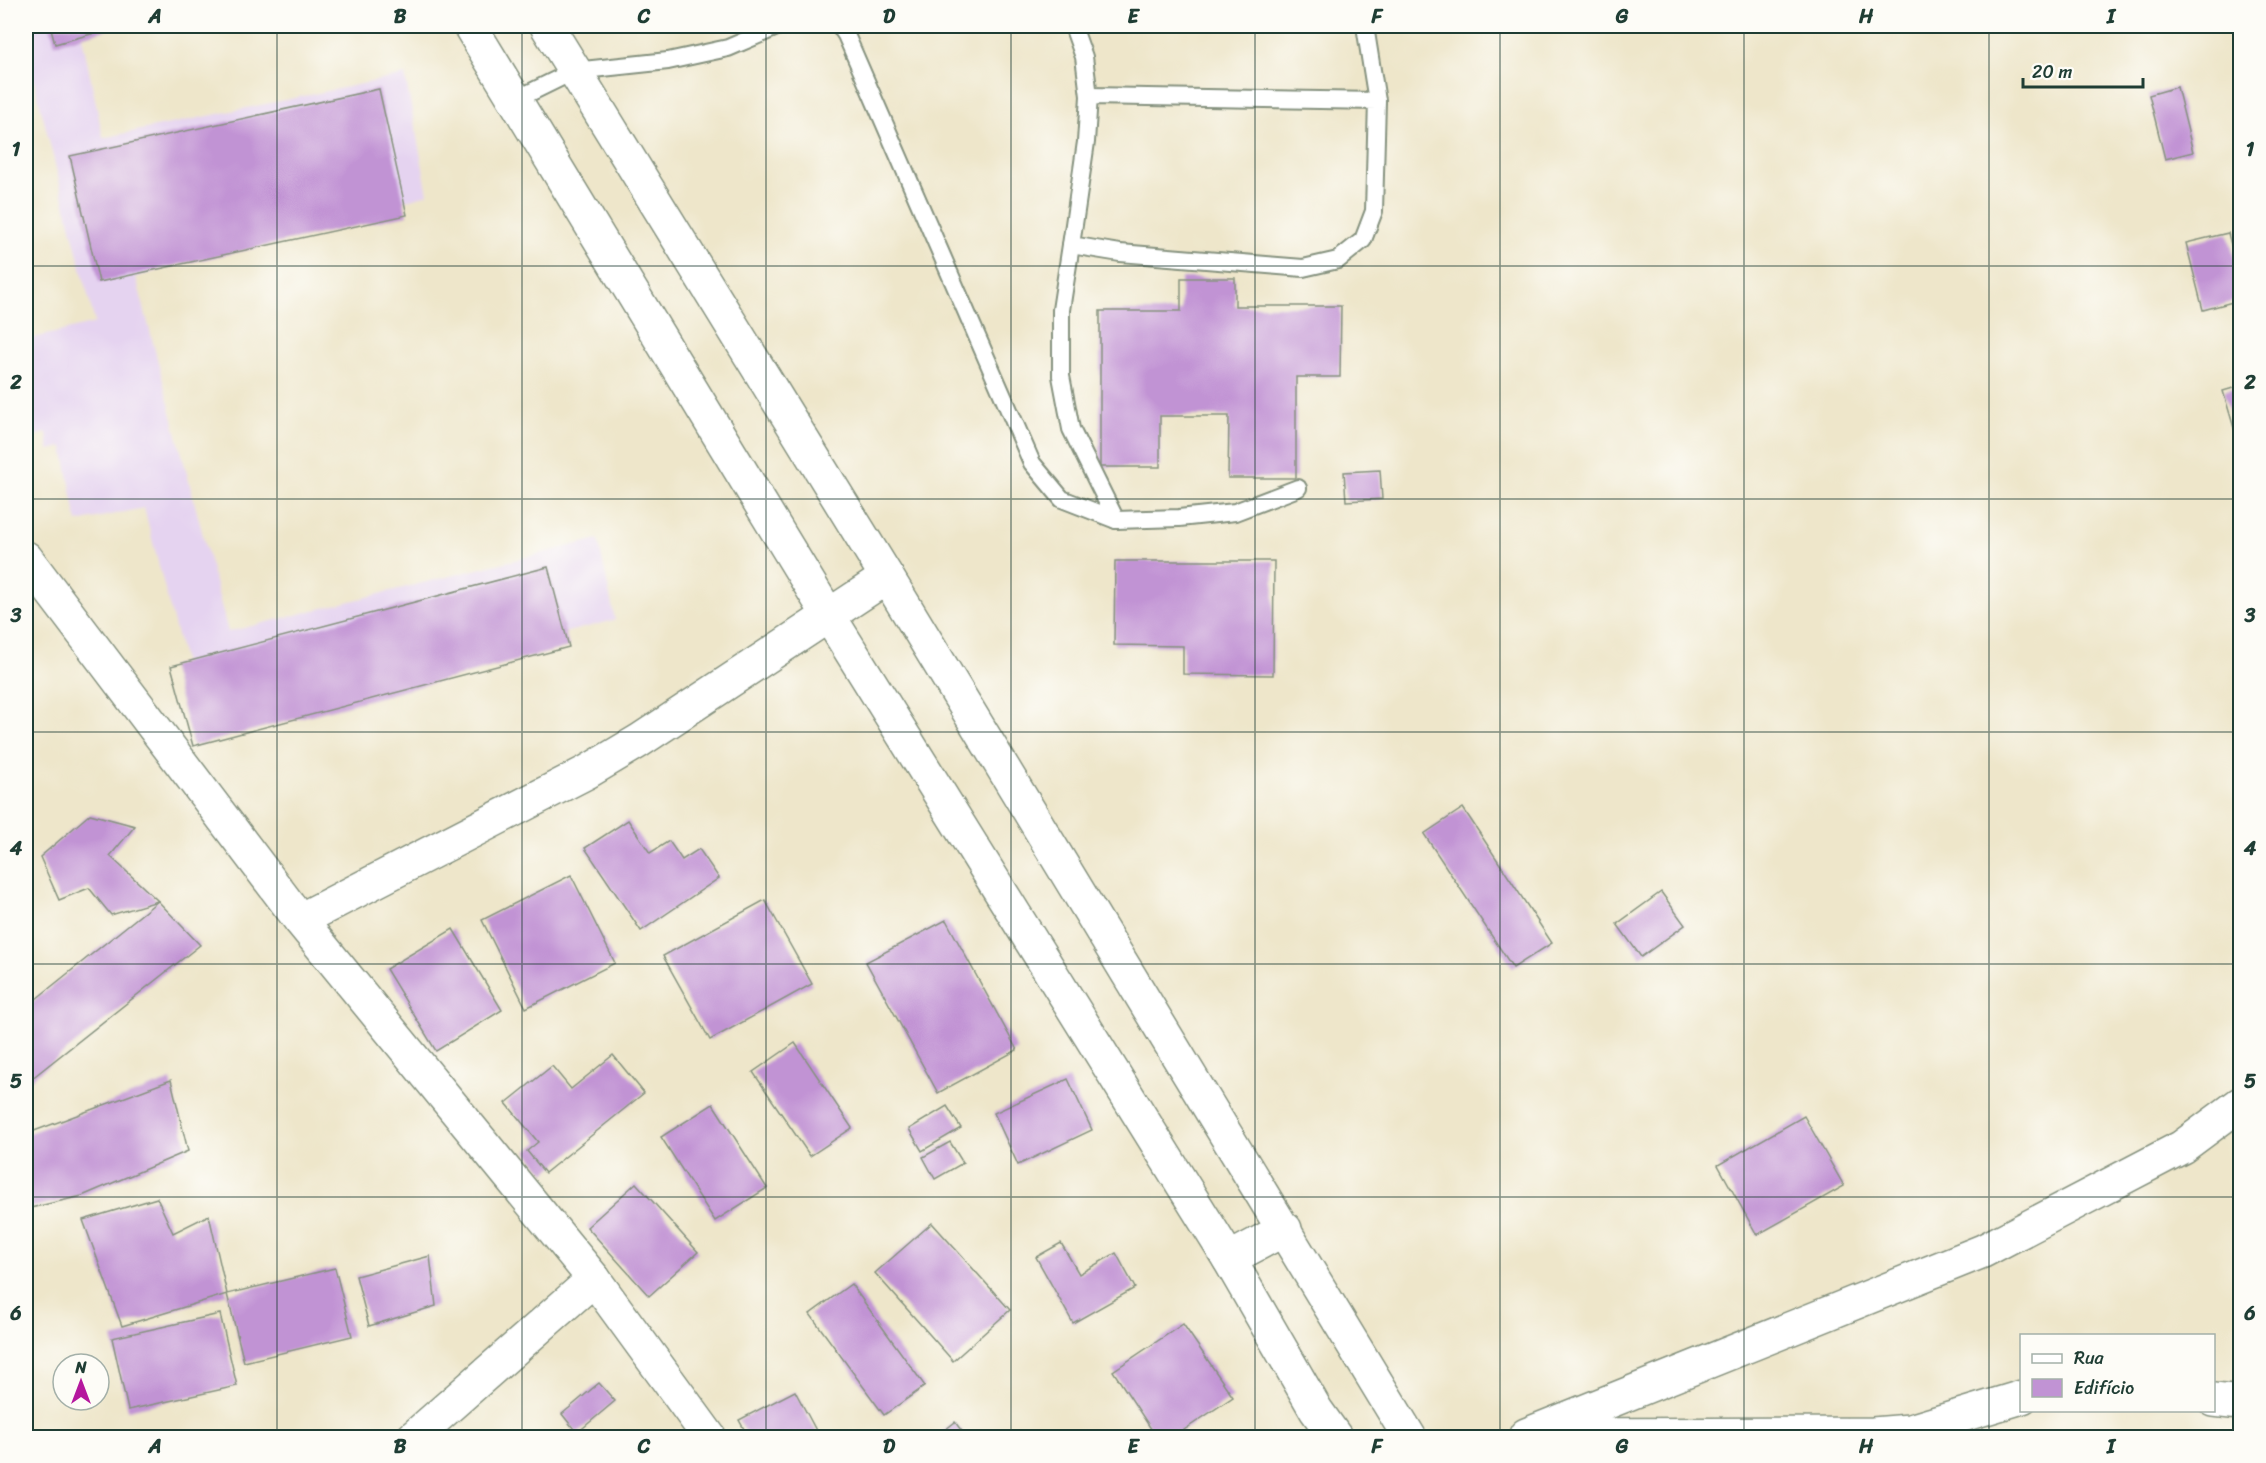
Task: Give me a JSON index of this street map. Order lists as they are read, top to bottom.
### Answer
{
  "legend": ["Rua", "Edifício"],
  "scale_bar": "20 m",
  "north": "top",
  "grid": {
    "columns": [
      "A",
      "B",
      "C",
      "D",
      "E",
      "F",
      "G",
      "H",
      "I"
    ],
    "rows": [
      "1",
      "2",
      "3",
      "4",
      "5",
      "6"
    ]
  }
}
